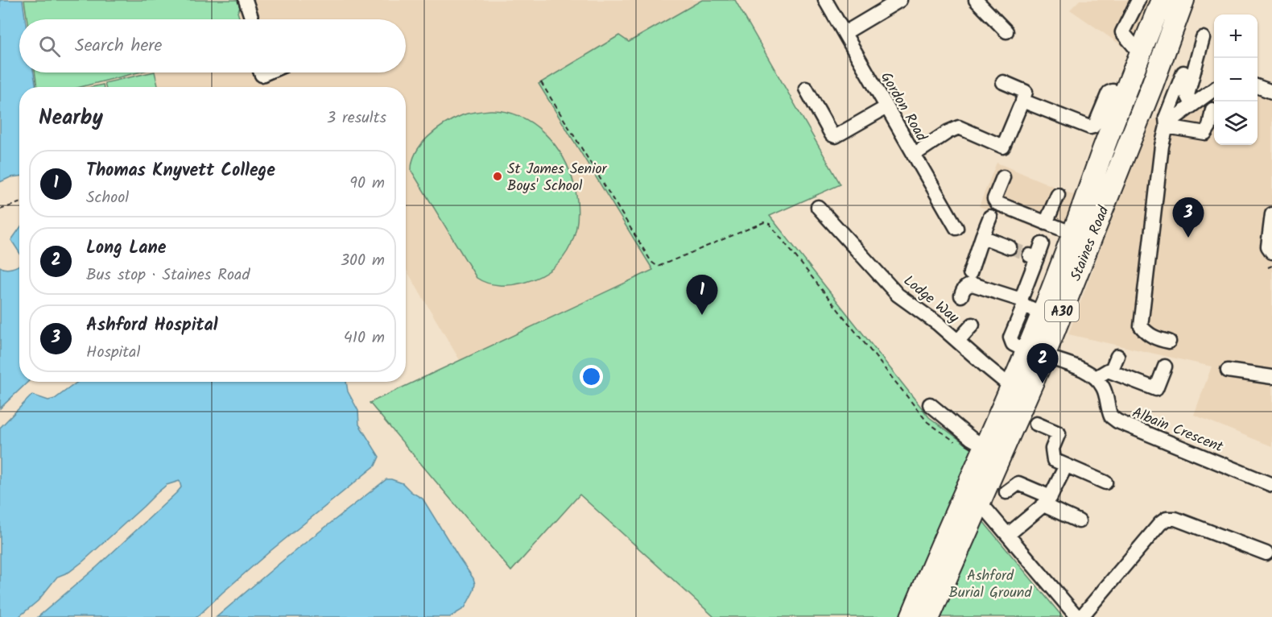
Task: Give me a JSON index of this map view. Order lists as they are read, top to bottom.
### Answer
{
  "streets": {
    "highway": ["Staines Road", "A30"],
    "street": ["Gordon Road", "Lodge Way", "Albain Crescent"]
  },
  "crossings": [
    ["Staines Road", "Lodge Way"]
  ],
  "parks": ["Ashford Burial Ground"],
  "places": ["St James Senior Boys' School"],
  "page": {
    "map_buttons": ["+", "−"],
    "search": "Search here",
    "heading": ["Nearby", "3 results"],
    "list": [
      {
        "mark": "1",
        "name": "Thomas Knyvett College",
        "note": "School",
        "value": "90 m"
      },
      {
        "mark": "2",
        "name": "Long Lane",
        "note": "Bus stop · Staines Road",
        "value": "300 m"
      },
      {
        "mark": "3",
        "name": "Ashford Hospital",
        "note": "Hospital",
        "value": "410 m"
      }
    ],
    "pins": ["3", "1", "2"]
  }
}
